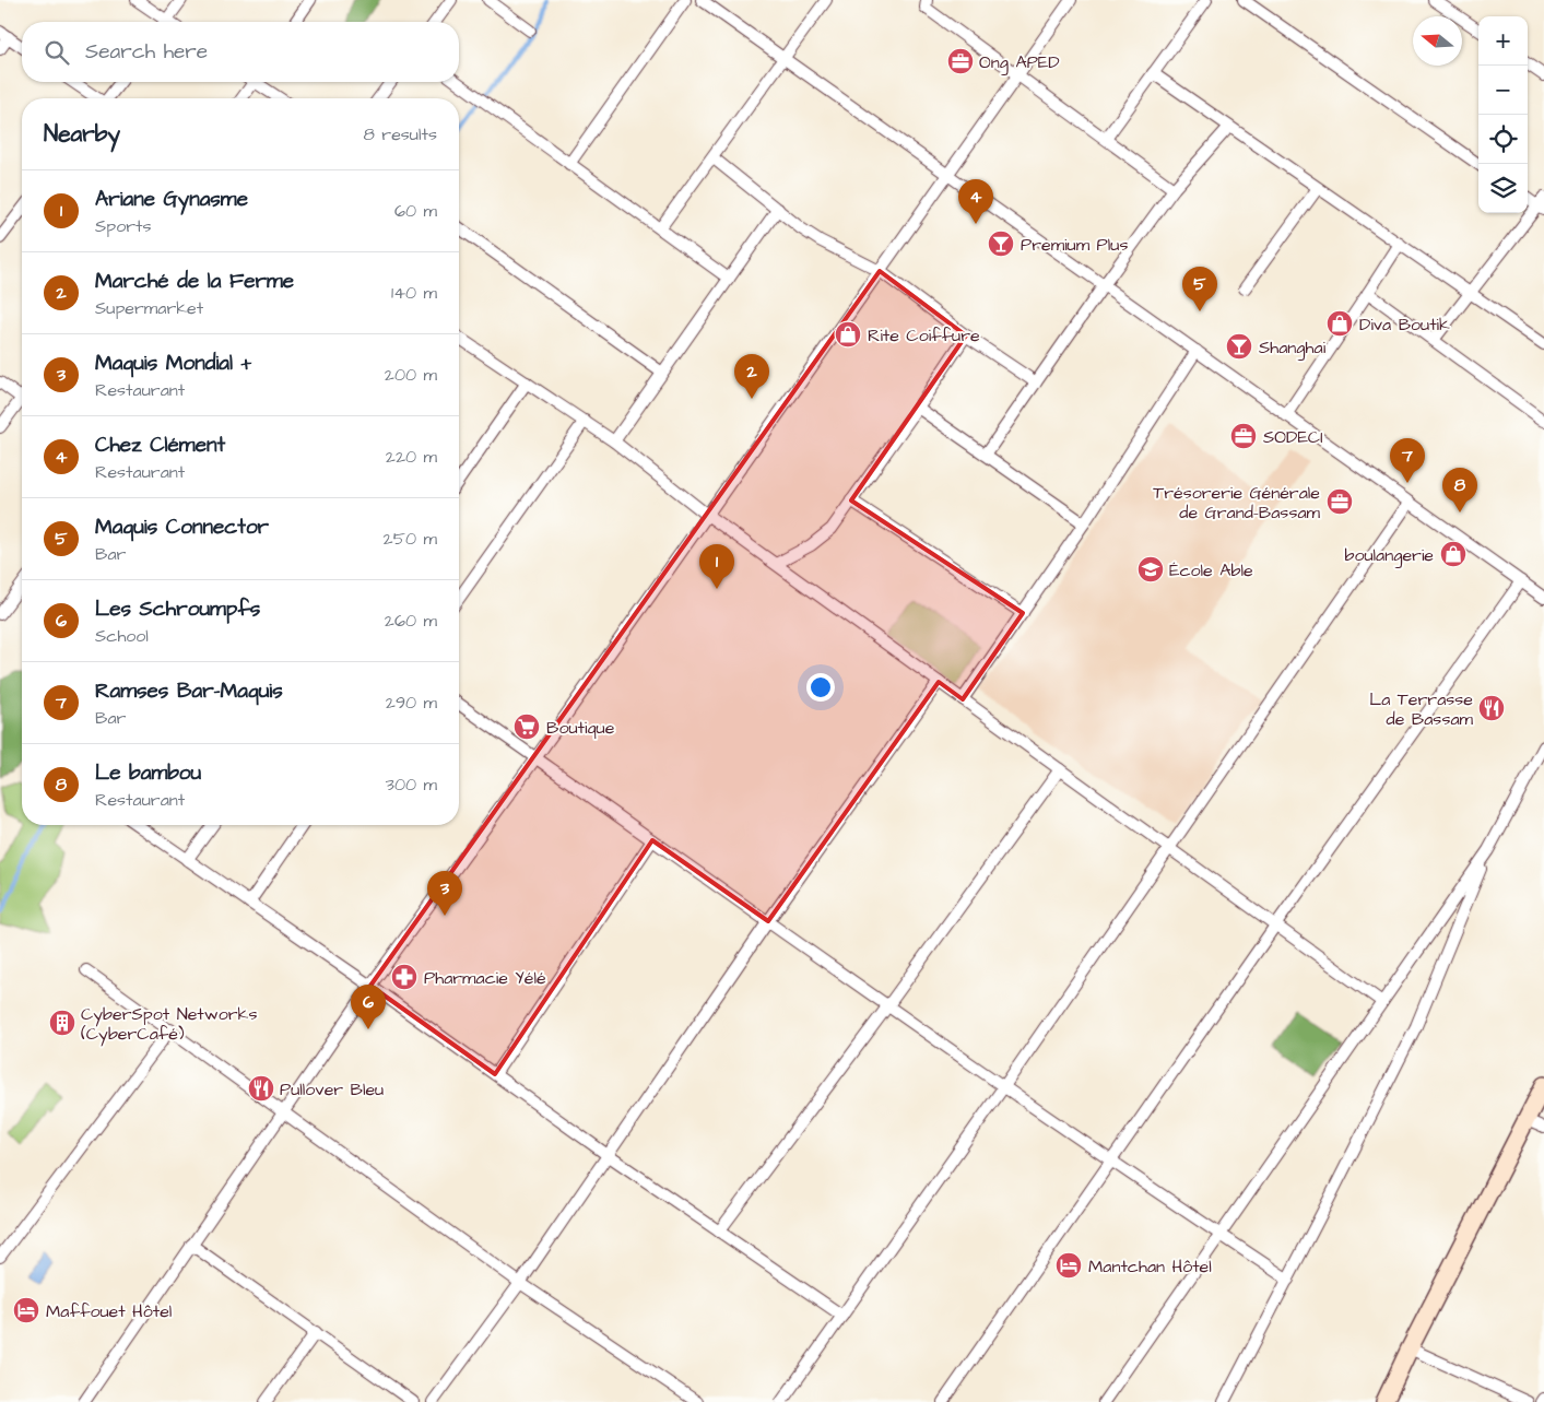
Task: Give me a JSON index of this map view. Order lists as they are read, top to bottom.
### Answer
{
  "places": {
    "office": ["Ong APED", "SODECI", "Trésorerie Générale de Grand-Bassam"],
    "bar": ["Premium Plus", "Shanghai"],
    "shop": ["Diva Boutik", "Rite Coiffure", "boulangerie"],
    "school or university": ["École Able"],
    "restaurant": ["La Terrasse de Bassam", "Pullover Bleu"],
    "supermarket": ["Boutique"],
    "pharmacy": ["Pharmacie Yélé"],
    "building": ["CyberSpot Networks (CyberCafé)"],
    "hotel": ["Mantchan Hôtel", "Maffouet Hôtel"]
  },
  "north": "left",
  "page": {
    "map_buttons": ["+", "−"],
    "search": "Search here",
    "heading": ["Nearby", "8 results"],
    "list": [
      {
        "mark": "1",
        "name": "Ariane Gynasme",
        "note": "Sports",
        "value": "60 m"
      },
      {
        "mark": "2",
        "name": "Marché de la Ferme",
        "note": "Supermarket",
        "value": "140 m"
      },
      {
        "mark": "3",
        "name": "Maquis Mondial +",
        "note": "Restaurant",
        "value": "200 m"
      },
      {
        "mark": "4",
        "name": "Chez Clément",
        "note": "Restaurant",
        "value": "220 m"
      },
      {
        "mark": "5",
        "name": "Maquis Connector",
        "note": "Bar",
        "value": "250 m"
      },
      {
        "mark": "6",
        "name": "Les Schroumpfs",
        "note": "School",
        "value": "260 m"
      },
      {
        "mark": "7",
        "name": "Ramses Bar-Maquis",
        "note": "Bar",
        "value": "290 m"
      },
      {
        "mark": "8",
        "name": "Le bambou",
        "note": "Restaurant",
        "value": "300 m"
      }
    ],
    "pins": [
      "4",
      "5",
      "2",
      "7",
      "8",
      "1",
      "3",
      "6"
    ]
  }
}
